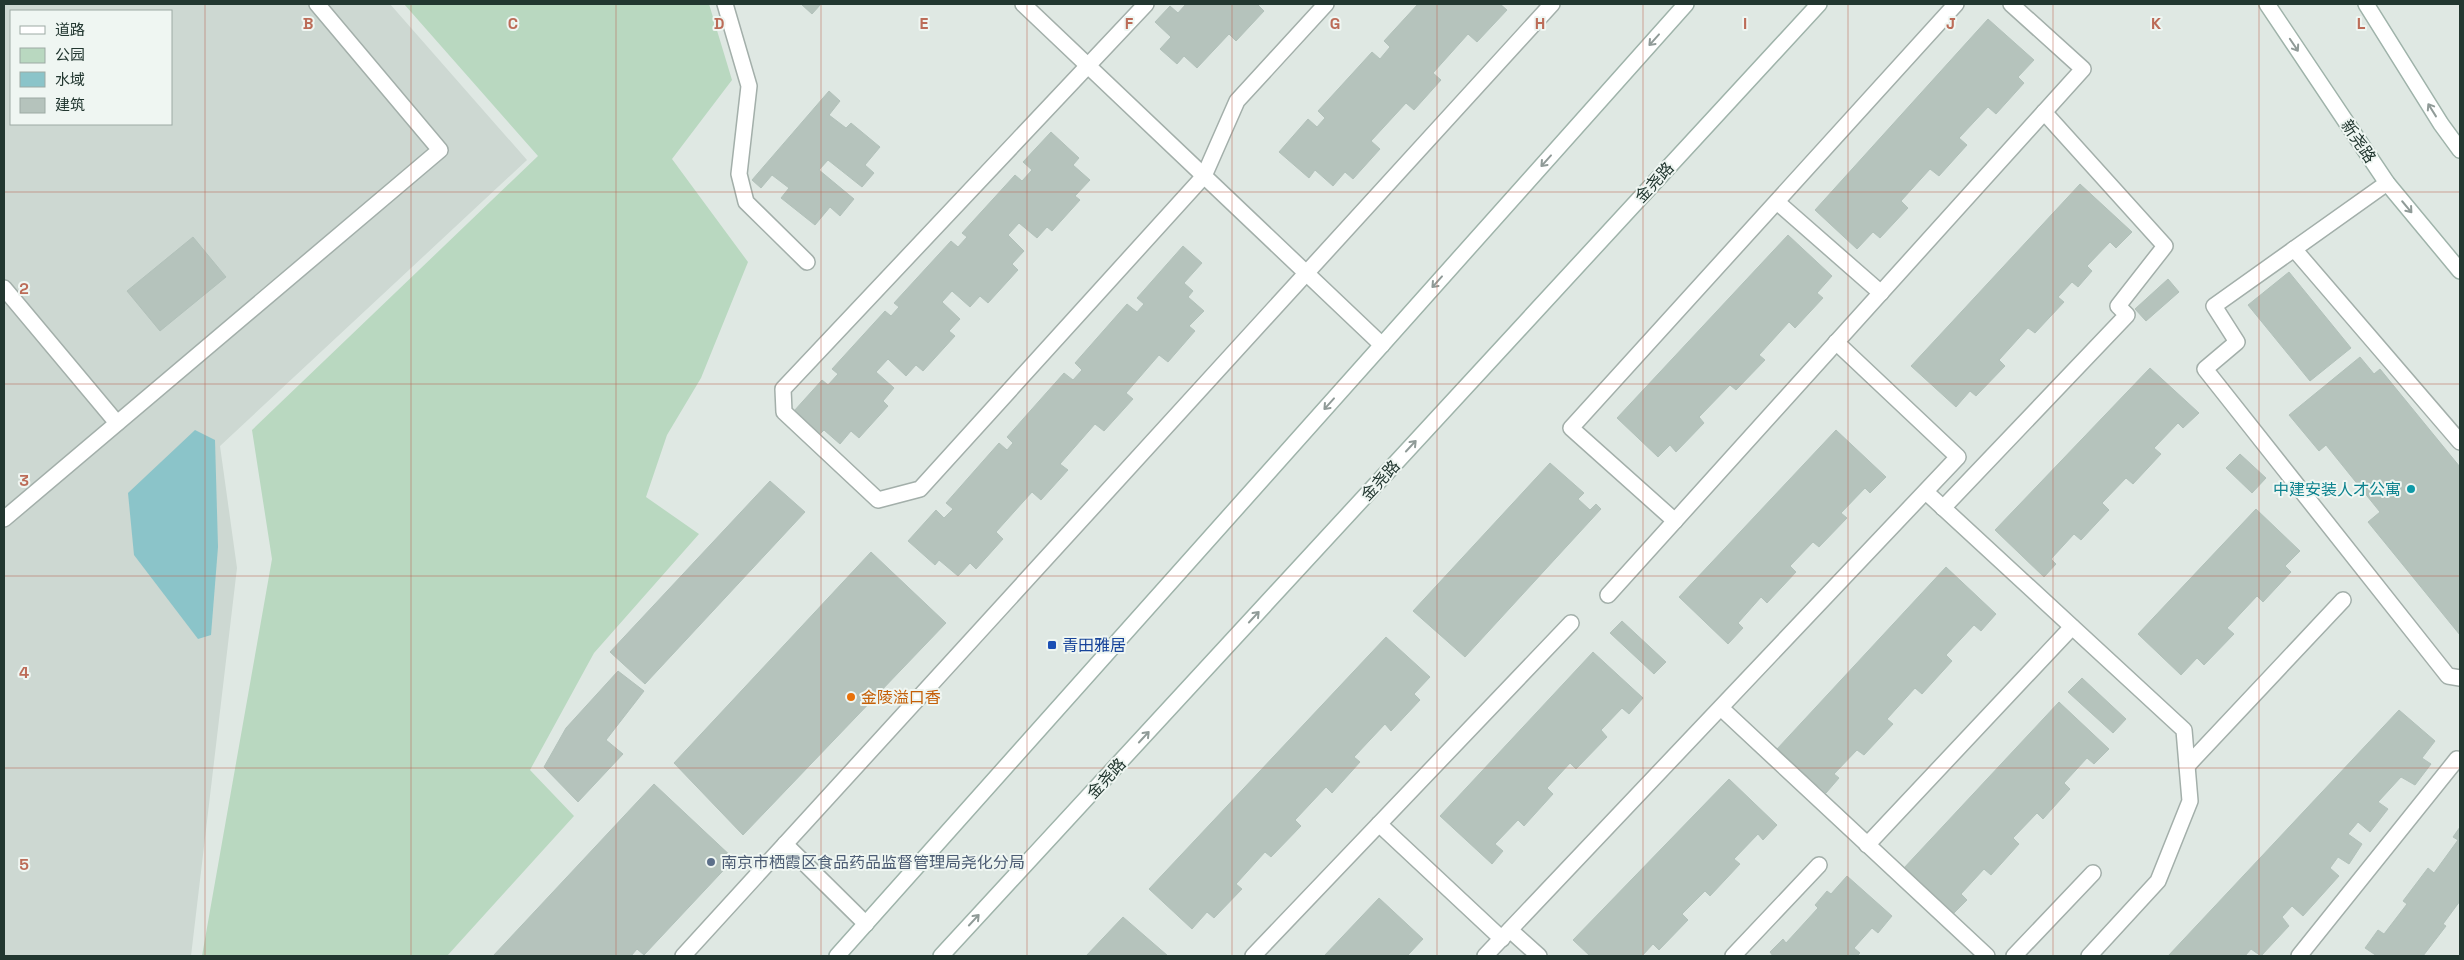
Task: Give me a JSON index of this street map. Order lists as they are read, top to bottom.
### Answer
{
  "streets": {
    "main road": ["新尧路", "金尧路"]
  },
  "places": {
    "other": ["中建安装人才公寓", "金陵溢口香", "南京市栖霞区食品药品监督管理局尧化分局"],
    "transit": ["青田雅居"]
  },
  "legend": [
    "道路",
    "公园",
    "水域",
    "建筑"
  ],
  "grid": {
    "columns": [
      "B",
      "C",
      "D",
      "E",
      "F",
      "G",
      "H",
      "I",
      "J",
      "K",
      "L"
    ],
    "rows": [
      "2",
      "3",
      "4",
      "5"
    ]
  }
}
